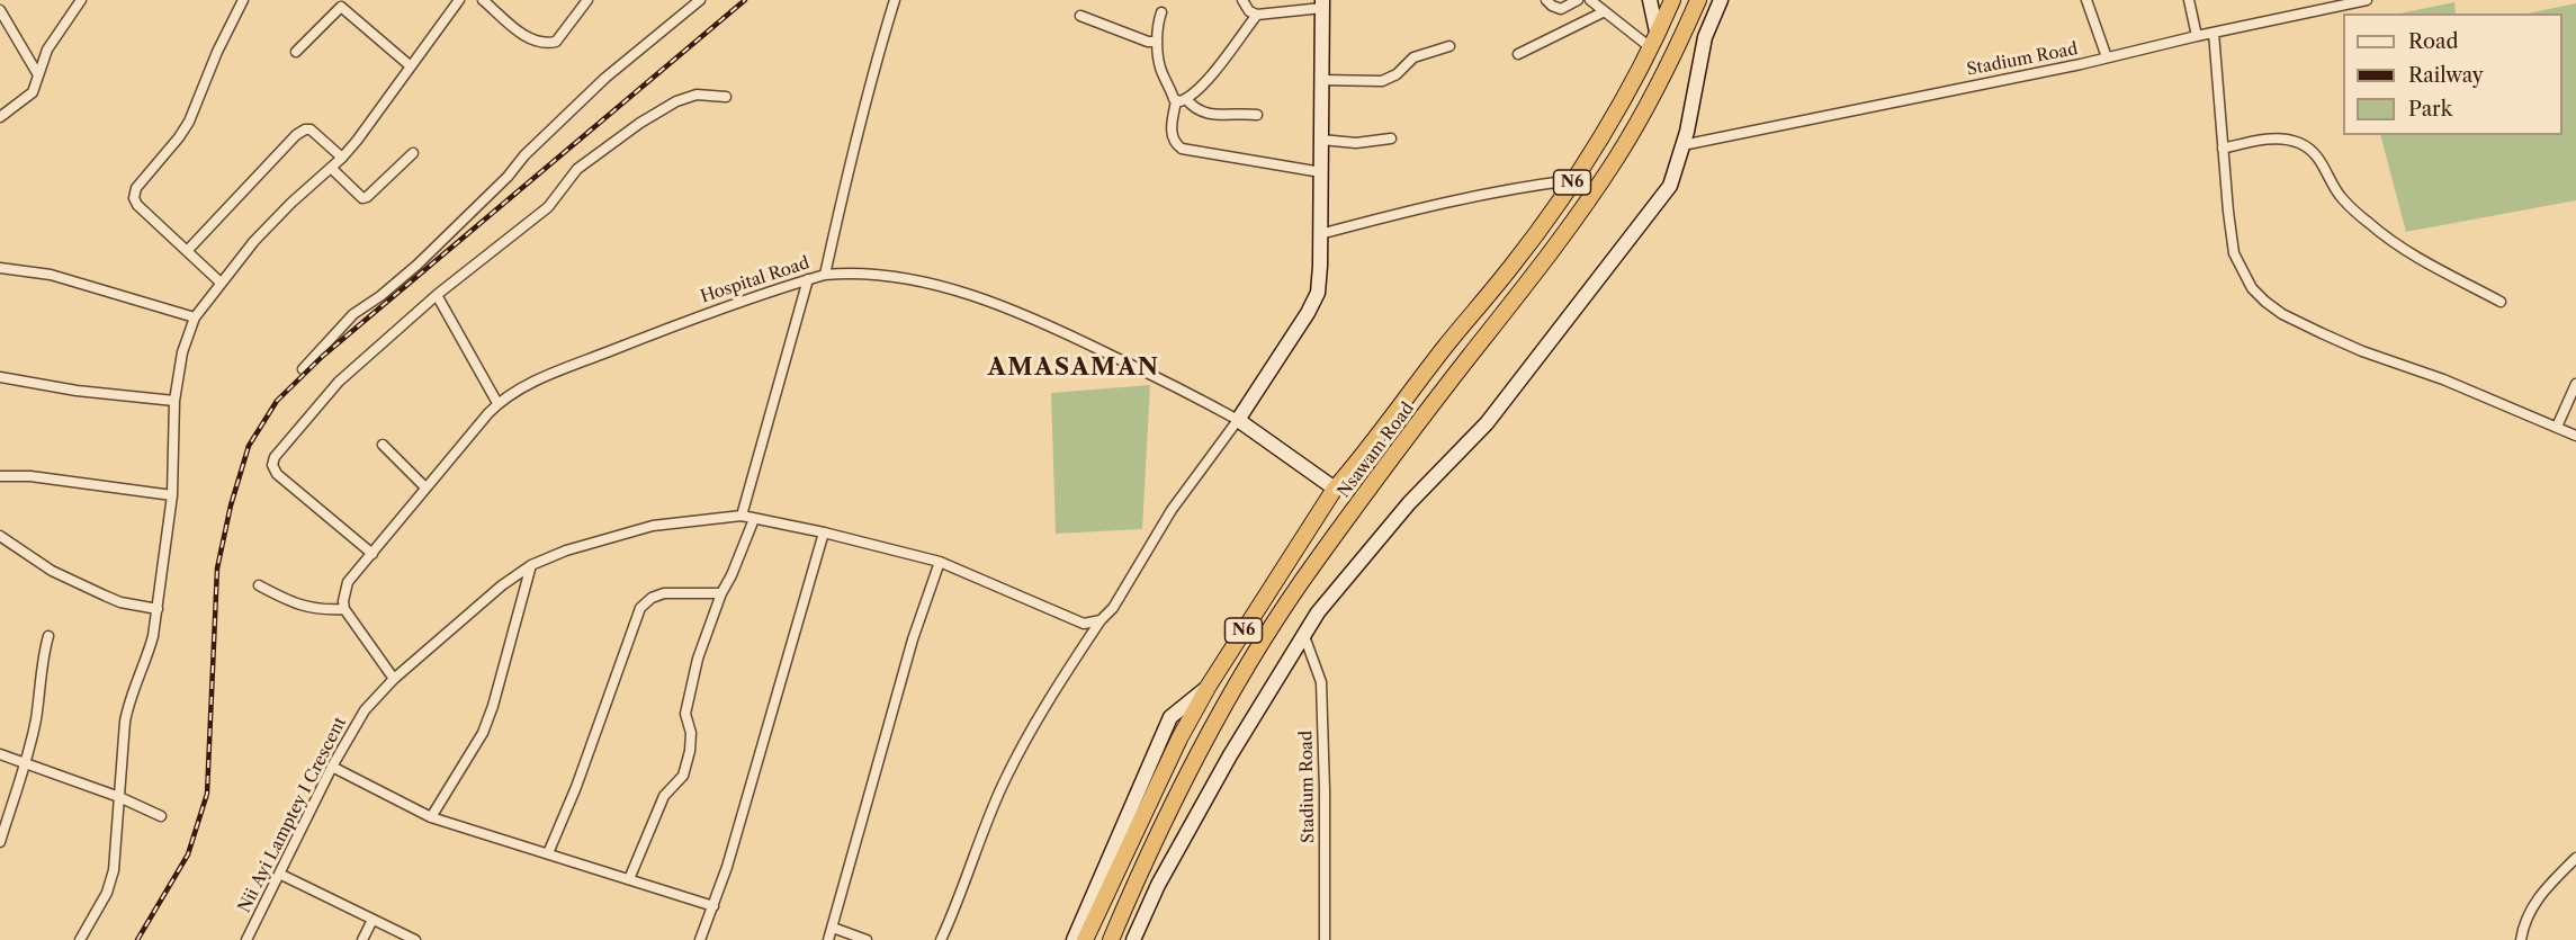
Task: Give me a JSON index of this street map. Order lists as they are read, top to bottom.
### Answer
{
  "streets": {
    "highway": ["N6", "Nsawam Road"],
    "main road": ["Hospital Road"],
    "street": ["Stadium Road", "Nii Ayi Lamptey I Crescent"]
  },
  "crossings": [
    ["Hospital Road", "Nsawam Road"]
  ],
  "districts": ["AMASAMAN"],
  "legend": ["Road", "Railway", "Park"]
}
